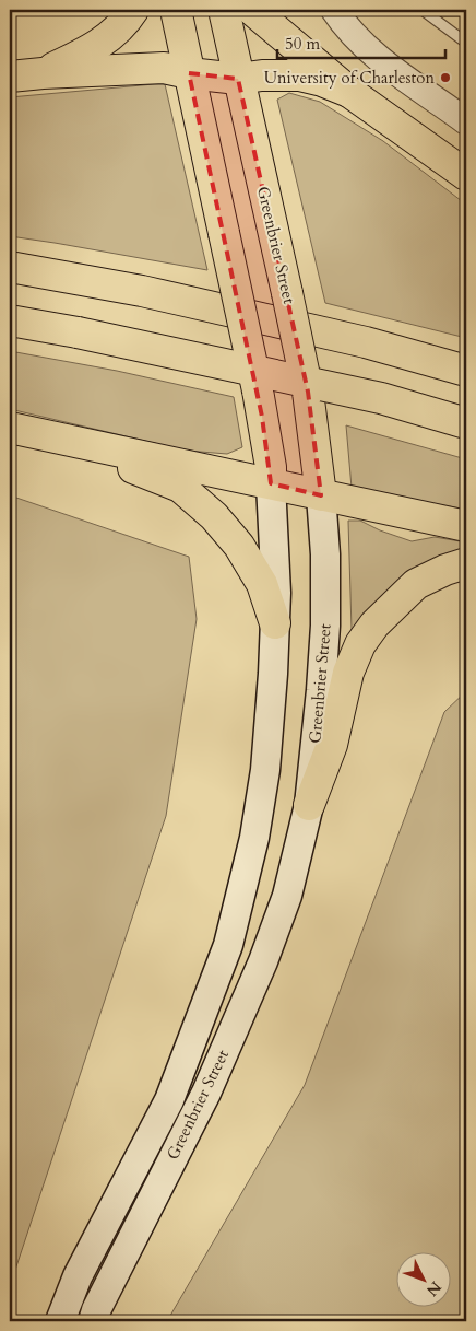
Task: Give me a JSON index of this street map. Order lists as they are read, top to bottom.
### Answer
{
  "streets": {
    "main road": ["Greenbrier Street"]
  },
  "places": ["University of Charleston"],
  "scale_bar": "50 m",
  "north": "bottom right"
}
